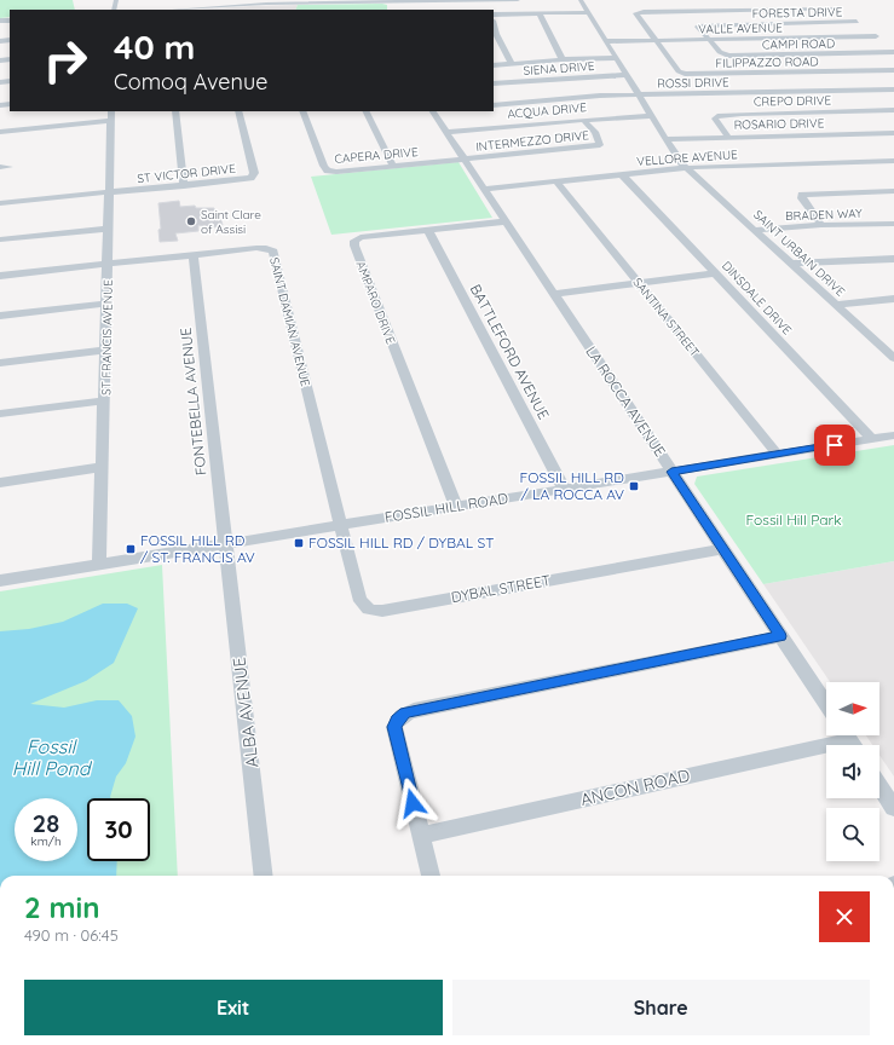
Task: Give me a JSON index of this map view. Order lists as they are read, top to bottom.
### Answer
{
  "streets": {
    "street": [
      "FORESTA DRIVE",
      "VALLE AVENUE",
      "CAMPI ROAD",
      "FILIPPAZZO ROAD",
      "SIENA DRIVE",
      "ROSSI DRIVE",
      "CREPO DRIVE",
      "ACQUA DRIVE",
      "ROSARIO DRIVE",
      "INTERMEZZO DRIVE",
      "CAPERA DRIVE",
      "VELLORE AVENUE",
      "ST VICTOR DRIVE",
      "BRADEN WAY",
      "SAINT URBAIN DRIVE",
      "DINSDALE DRIVE",
      "AMPARO DRIVE",
      "SANTINA STREET",
      "SAINT DAMIAN AVENUE",
      "ST FRANCIS AVENUE",
      "BATTLEFORD AVENUE",
      "FONTEBELLA AVENUE",
      "LA ROCCA AVENUE",
      "FOSSIL HILL ROAD",
      "DYBAL STREET",
      "ALBA AVENUE",
      "ANCON ROAD"
    ]
  },
  "crossings": [
    ["FORESTA DRIVE", "VALLE AVENUE"],
    ["FORESTA DRIVE", "CAMPI ROAD"],
    ["VALLE AVENUE", "CAMPI ROAD"],
    ["VALLE AVENUE", "FILIPPAZZO ROAD"],
    ["VALLE AVENUE", "SAINT URBAIN DRIVE"],
    ["SIENA DRIVE", "SAINT URBAIN DRIVE"],
    ["ROSSI DRIVE", "SAINT URBAIN DRIVE"],
    ["CREPO DRIVE", "ROSARIO DRIVE"],
    ["ACQUA DRIVE", "INTERMEZZO DRIVE"],
    ["ACQUA DRIVE", "SAINT URBAIN DRIVE"],
    ["ACQUA DRIVE", "LA ROCCA AVENUE"],
    ["ROSARIO DRIVE", "SAINT URBAIN DRIVE"],
    ["INTERMEZZO DRIVE", "CAPERA DRIVE"],
    ["INTERMEZZO DRIVE", "LA ROCCA AVENUE"],
    ["CAPERA DRIVE", "LA ROCCA AVENUE"],
    ["VELLORE AVENUE", "SAINT URBAIN DRIVE"],
    ["VELLORE AVENUE", "DINSDALE DRIVE"],
    ["VELLORE AVENUE", "SANTINA STREET"],
    ["VELLORE AVENUE", "LA ROCCA AVENUE"],
    ["ST VICTOR DRIVE", "ST FRANCIS AVENUE"],
    ["BRADEN WAY", "SAINT URBAIN DRIVE"],
    ["DINSDALE DRIVE", "FOSSIL HILL ROAD"],
    ["AMPARO DRIVE", "BATTLEFORD AVENUE"],
    ["AMPARO DRIVE", "LA ROCCA AVENUE"],
    ["AMPARO DRIVE", "FOSSIL HILL ROAD"],
    ["SANTINA STREET", "FOSSIL HILL ROAD"],
    ["SAINT DAMIAN AVENUE", "ST FRANCIS AVENUE"],
    ["SAINT DAMIAN AVENUE", "FONTEBELLA AVENUE"],
    ["SAINT DAMIAN AVENUE", "FOSSIL HILL ROAD"],
    ["SAINT DAMIAN AVENUE", "DYBAL STREET"],
    ["ST FRANCIS AVENUE", "FOSSIL HILL ROAD"],
    ["BATTLEFORD AVENUE", "FOSSIL HILL ROAD"],
    ["FONTEBELLA AVENUE", "FOSSIL HILL ROAD"],
    ["FONTEBELLA AVENUE", "ALBA AVENUE"],
    ["LA ROCCA AVENUE", "FOSSIL HILL ROAD"],
    ["LA ROCCA AVENUE", "DYBAL STREET"],
    ["FOSSIL HILL ROAD", "DYBAL STREET"],
    ["FOSSIL HILL ROAD", "ALBA AVENUE"]
  ],
  "water": ["Fossil Hill Pond"],
  "parks": ["Fossil Hill Park"],
  "places": {
    "other": ["Saint Clare of Assisi"],
    "transit": ["FOSSIL HILL RD / LA ROCCA AV", "FOSSIL HILL RD / DYBAL ST", "FOSSIL HILL RD / ST. FRANCIS AV"]
  },
  "north": "right",
  "page": {
    "turn": ["40 m", "Comoq Avenue"],
    "speed": "28 km/h",
    "limit": "30",
    "heading": ["2 min", "490 m · 06:45"],
    "buttons": ["Exit", "Share"]
  }
}
